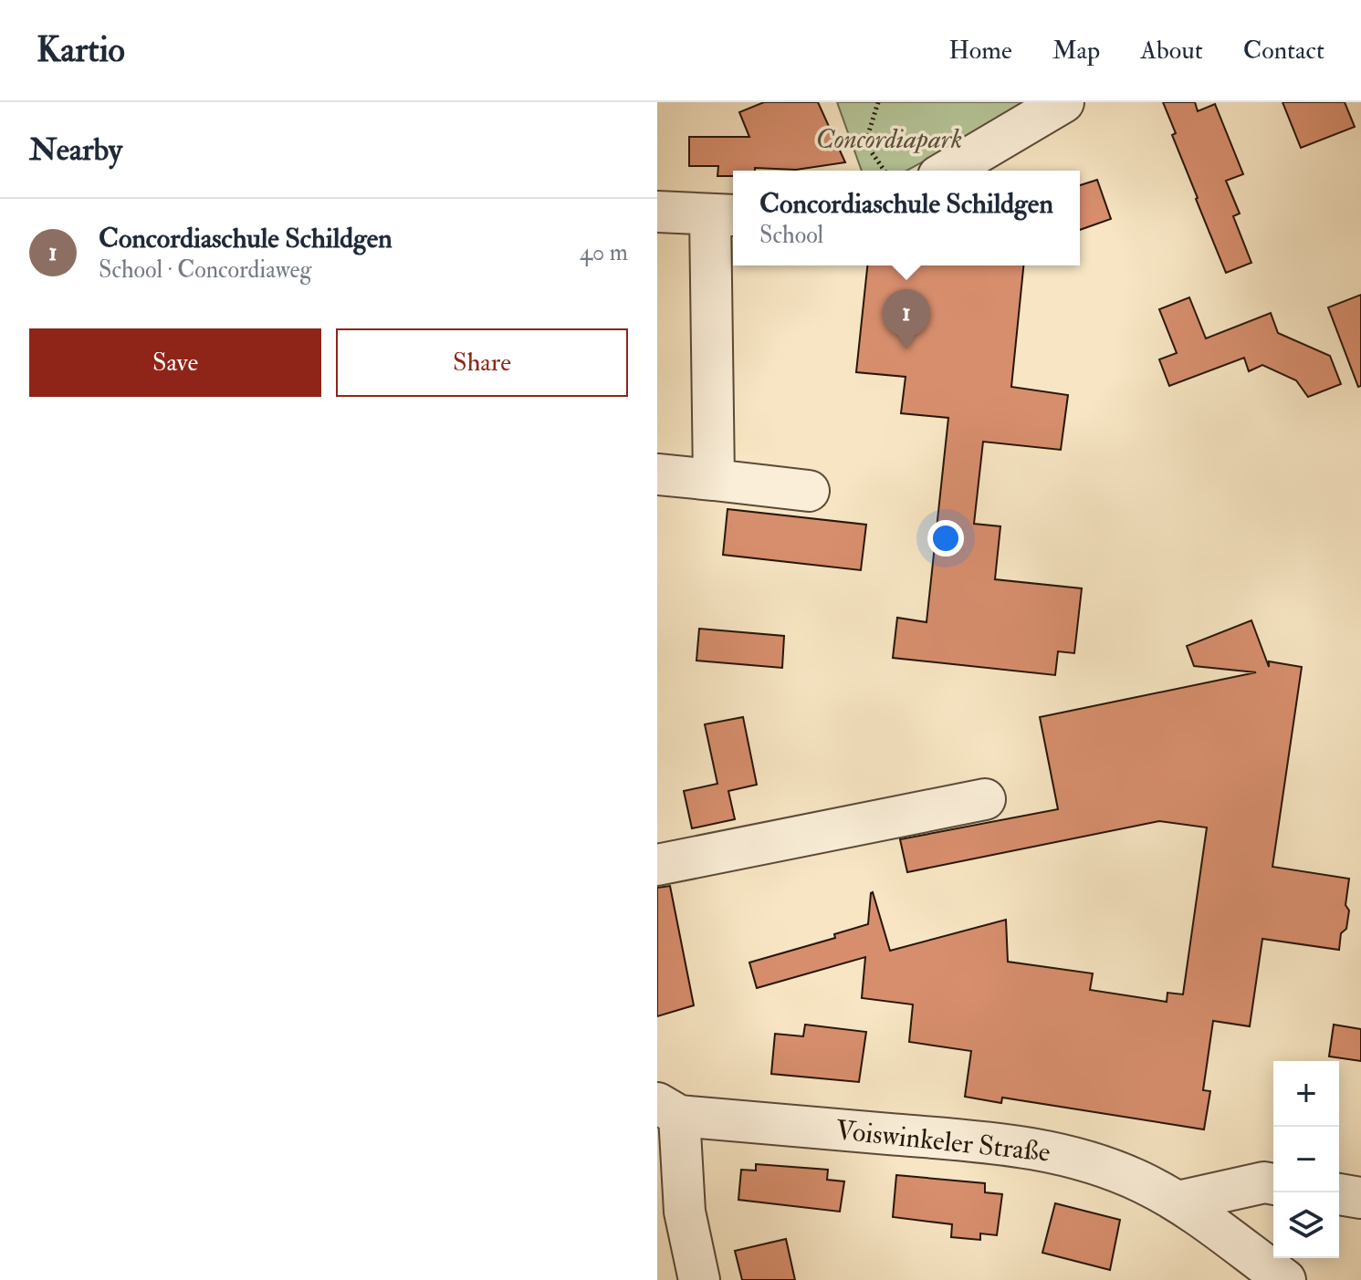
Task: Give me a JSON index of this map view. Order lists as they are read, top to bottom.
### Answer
{
  "streets": {
    "street": ["Voiswinkeler Straße"]
  },
  "parks": ["Concordiapark"],
  "page": {
    "header": "Kartio",
    "nav": [
      "Home",
      "Map",
      "About",
      "Contact"
    ],
    "heading": "Nearby",
    "popup": ["Concordiaschule Schildgen", "School"],
    "list": [
      {
        "mark": "1",
        "name": "Concordiaschule Schildgen",
        "note": "School · Concordiaweg",
        "value": "40 m"
      }
    ],
    "pins": "1",
    "buttons": ["Save", "Share"],
    "map_buttons": ["+", "−"]
  }
}
